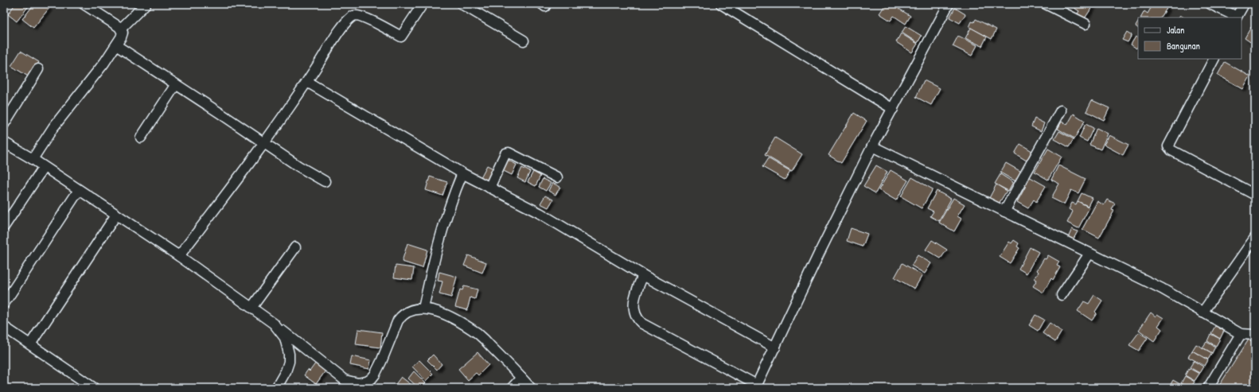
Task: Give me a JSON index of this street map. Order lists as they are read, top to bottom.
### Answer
{
  "legend": ["Jalan", "Bangunan"]
}
